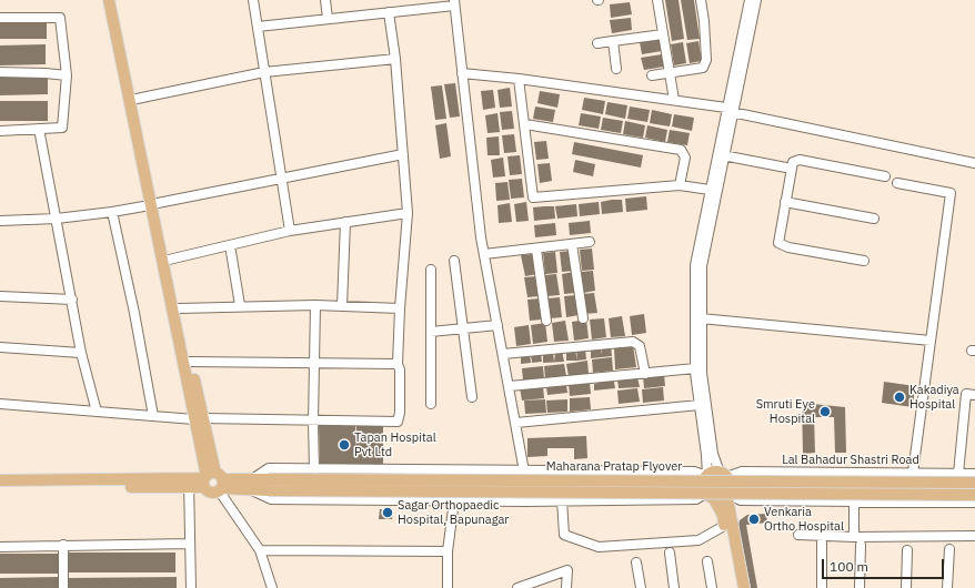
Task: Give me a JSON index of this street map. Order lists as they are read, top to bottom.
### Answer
{
  "streets": {
    "main road": ["Maharana Pratap Flyover"],
    "street": ["Lal Bahadur Shastri Road"]
  },
  "places": [
    "Kakadiya Hospital",
    "Smruti Eye Hospital",
    "Tapan Hospital Pvt Ltd",
    "Sagar Orthopaedic Hospital, Bapunagar",
    "Venkaria Ortho Hospital"
  ],
  "scale_bar": "100 m"
}
